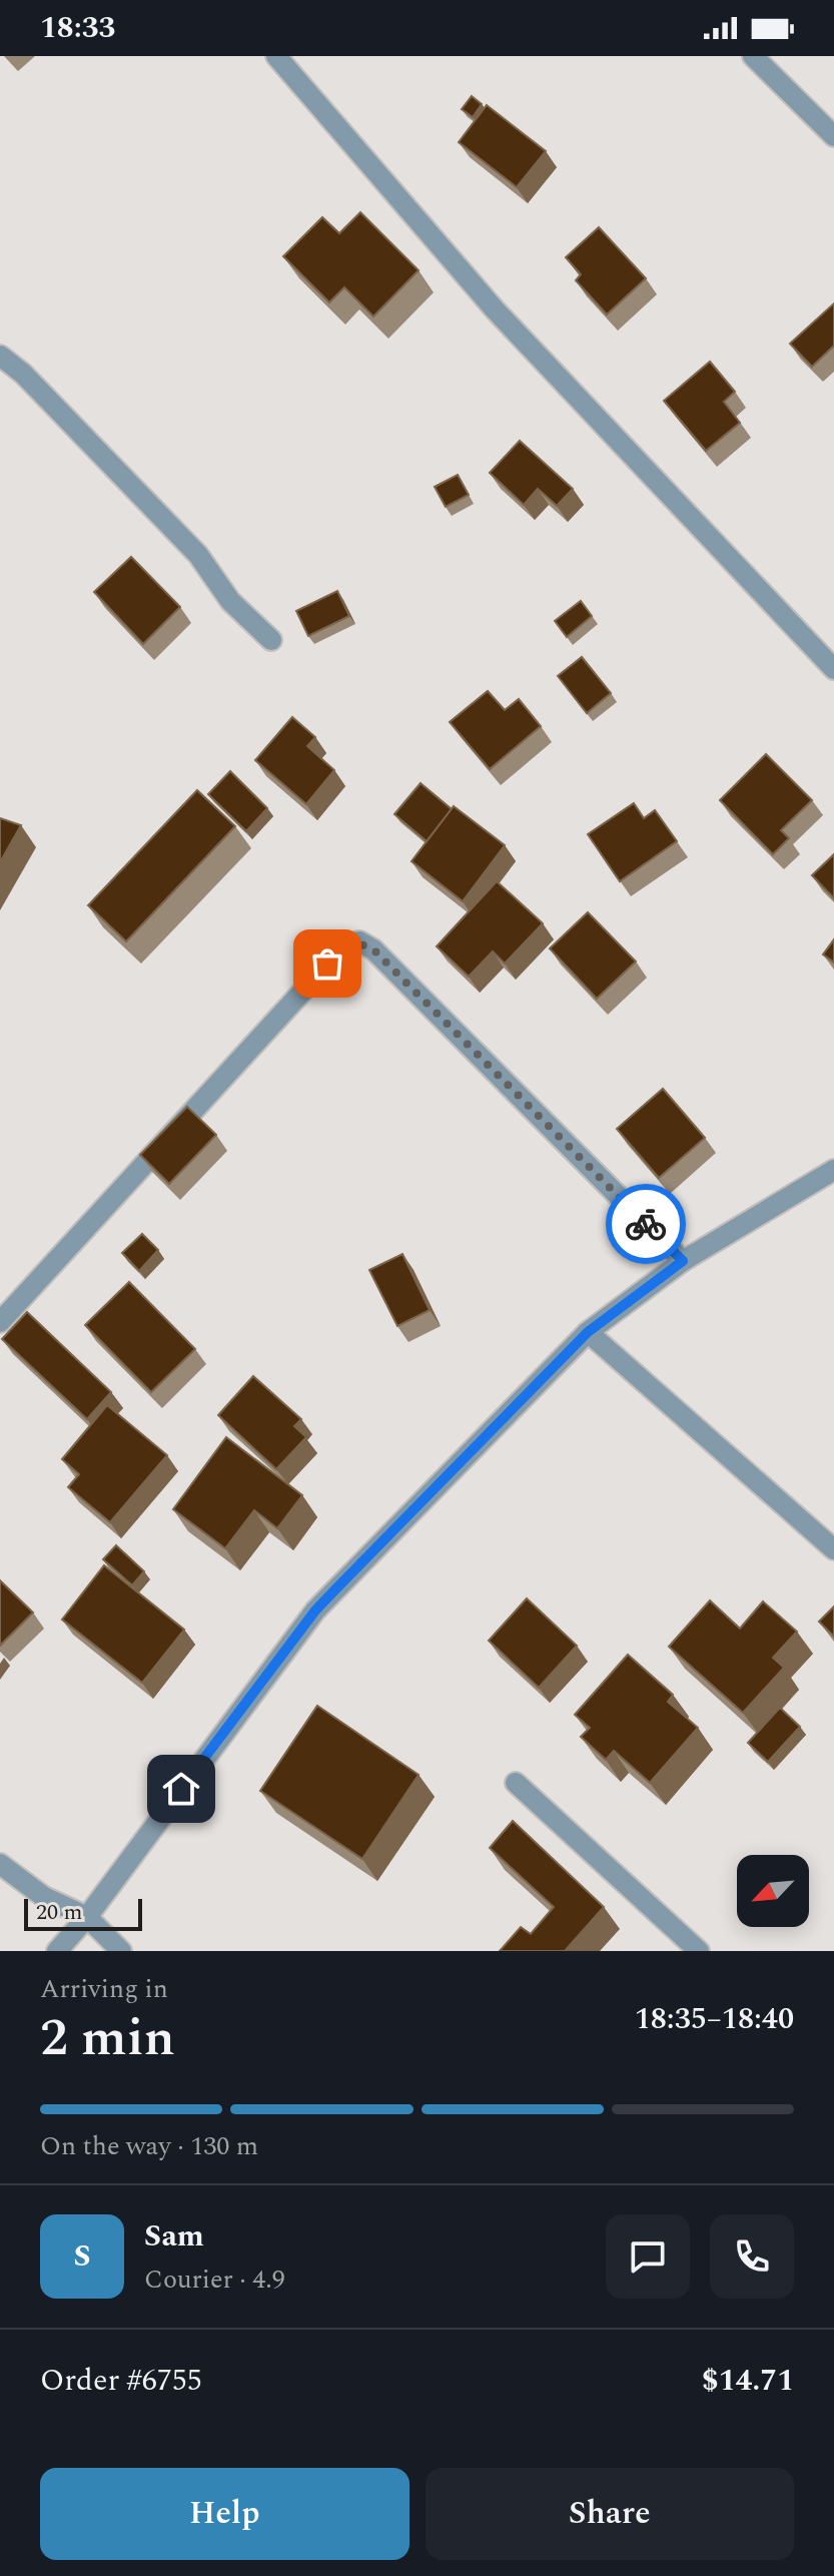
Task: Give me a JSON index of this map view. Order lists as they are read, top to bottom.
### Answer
{
  "scale_bar": "20 m",
  "north": "bottom left",
  "page": {
    "status": "18:33",
    "scale": "20 m",
    "heading": ["2 min", "Arriving in", "18:35–18:40"],
    "panel": [
      "Sam",
      "Courier · 4.9",
      "Order #6755",
      "$14.71"
    ],
    "bar": "On the way · 130 m",
    "round": "S",
    "buttons": ["Help", "Share"]
  }
}
